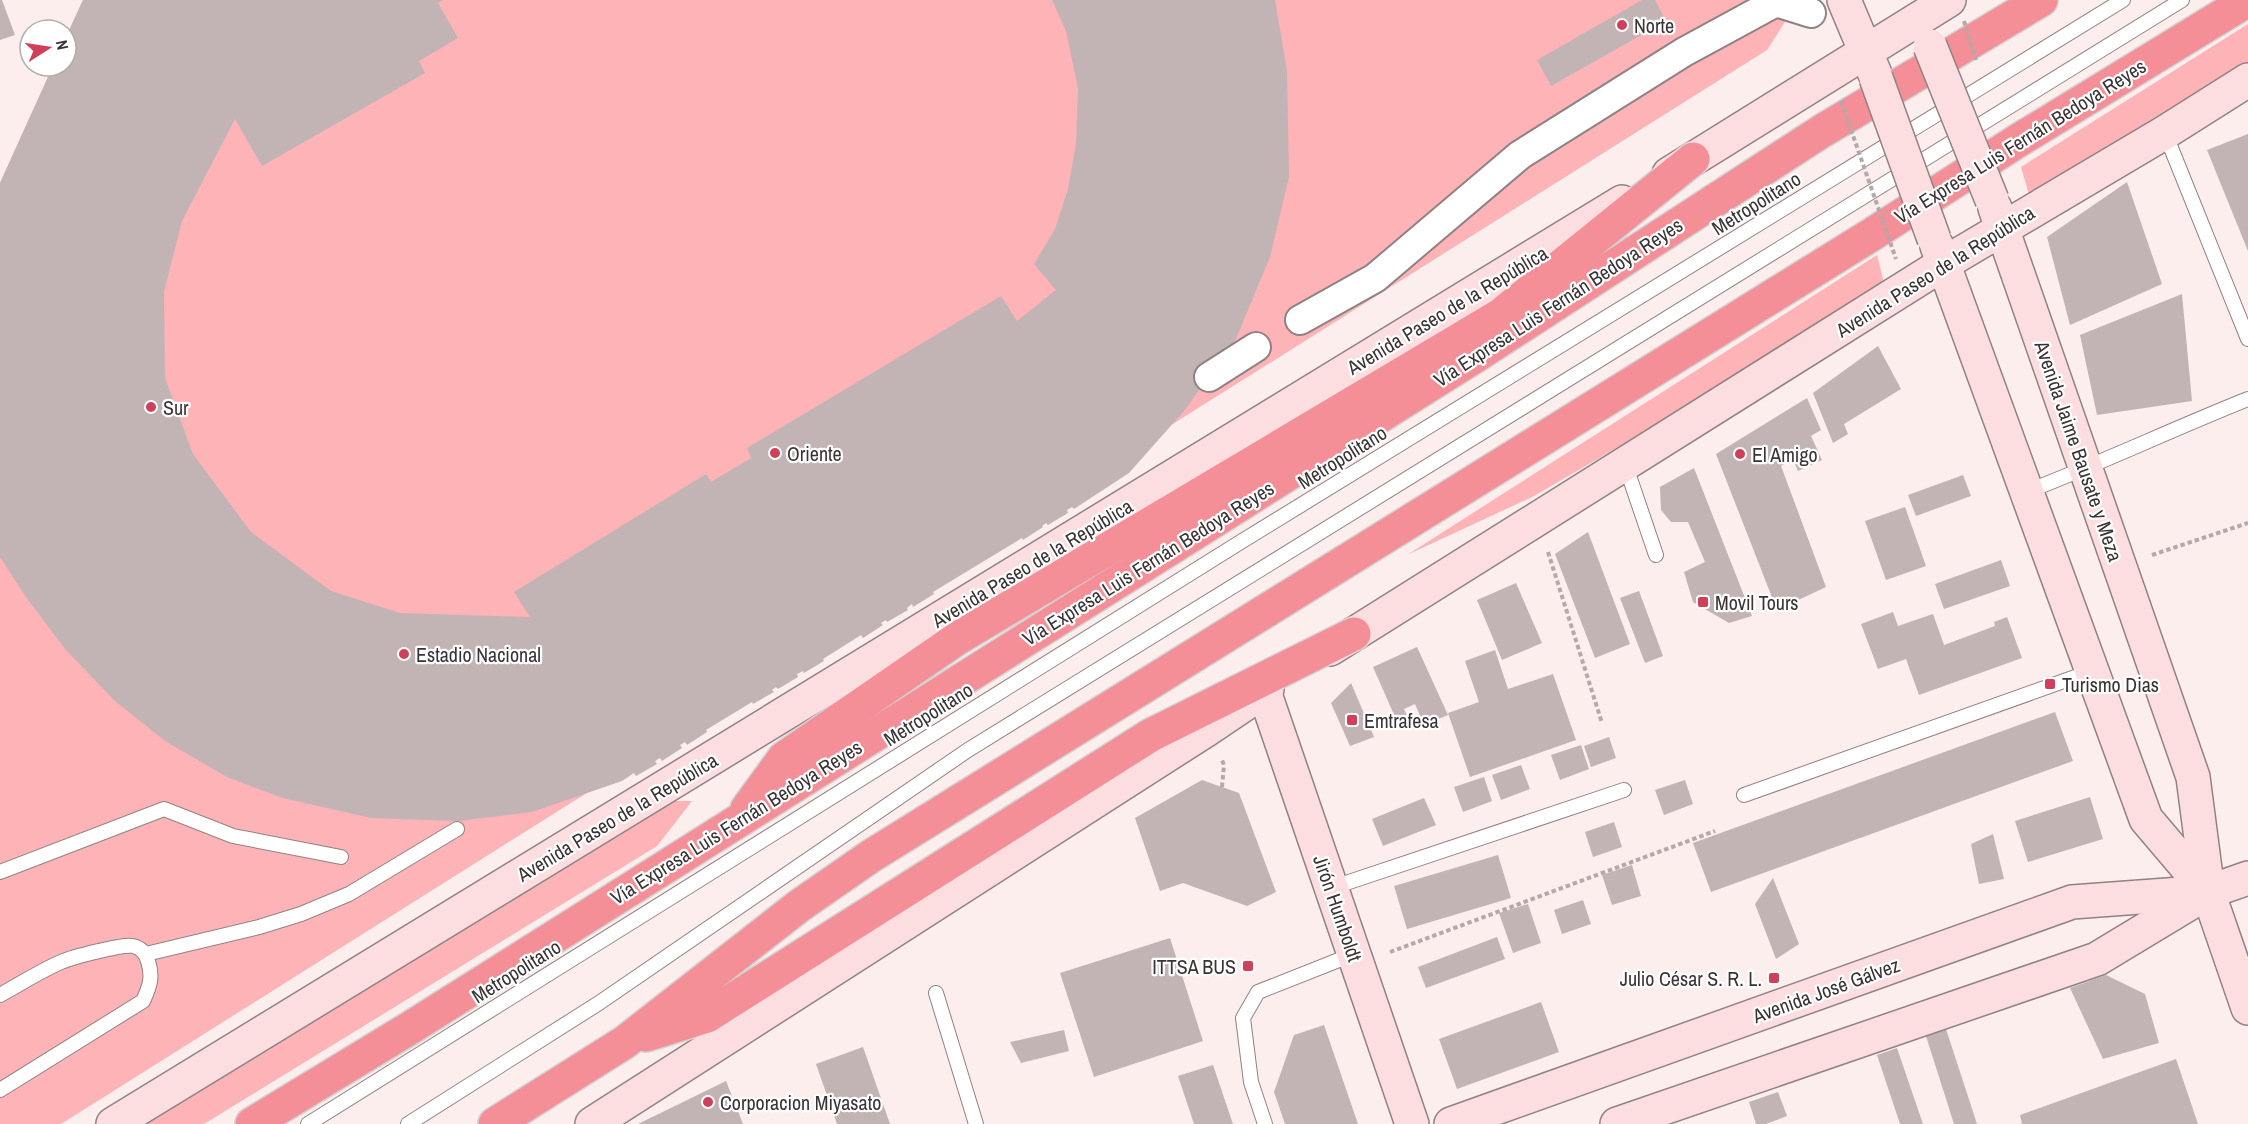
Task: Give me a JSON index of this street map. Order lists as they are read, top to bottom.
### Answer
{
  "streets": {
    "highway": ["Vía Expresa Luis Fernán Bedoya Reyes"],
    "main road": [
      "Avenida Paseo de la República",
      "Avenida Jaime Bausate y Meza",
      "Jirón Humboldt",
      "Avenida José Gálvez"
    ],
    "lane": ["Metropolitano"]
  },
  "crossings": [
    ["Avenida Paseo de la República", "Avenida Jaime Bausate y Meza"],
    ["Avenida Paseo de la República", "Jirón Humboldt"],
    ["Avenida Jaime Bausate y Meza", "Avenida José Gálvez"]
  ],
  "places": {
    "other": [
      "Norte",
      "Sur",
      "Oriente",
      "El Amigo",
      "Estadio Nacional",
      "Corporacion Miyasato"
    ],
    "transit": [
      "Movil Tours",
      "Turismo Dias",
      "Emtrafesa",
      "ITTSA BUS",
      "Julio César S. R. L."
    ]
  },
  "north": "right"
}
